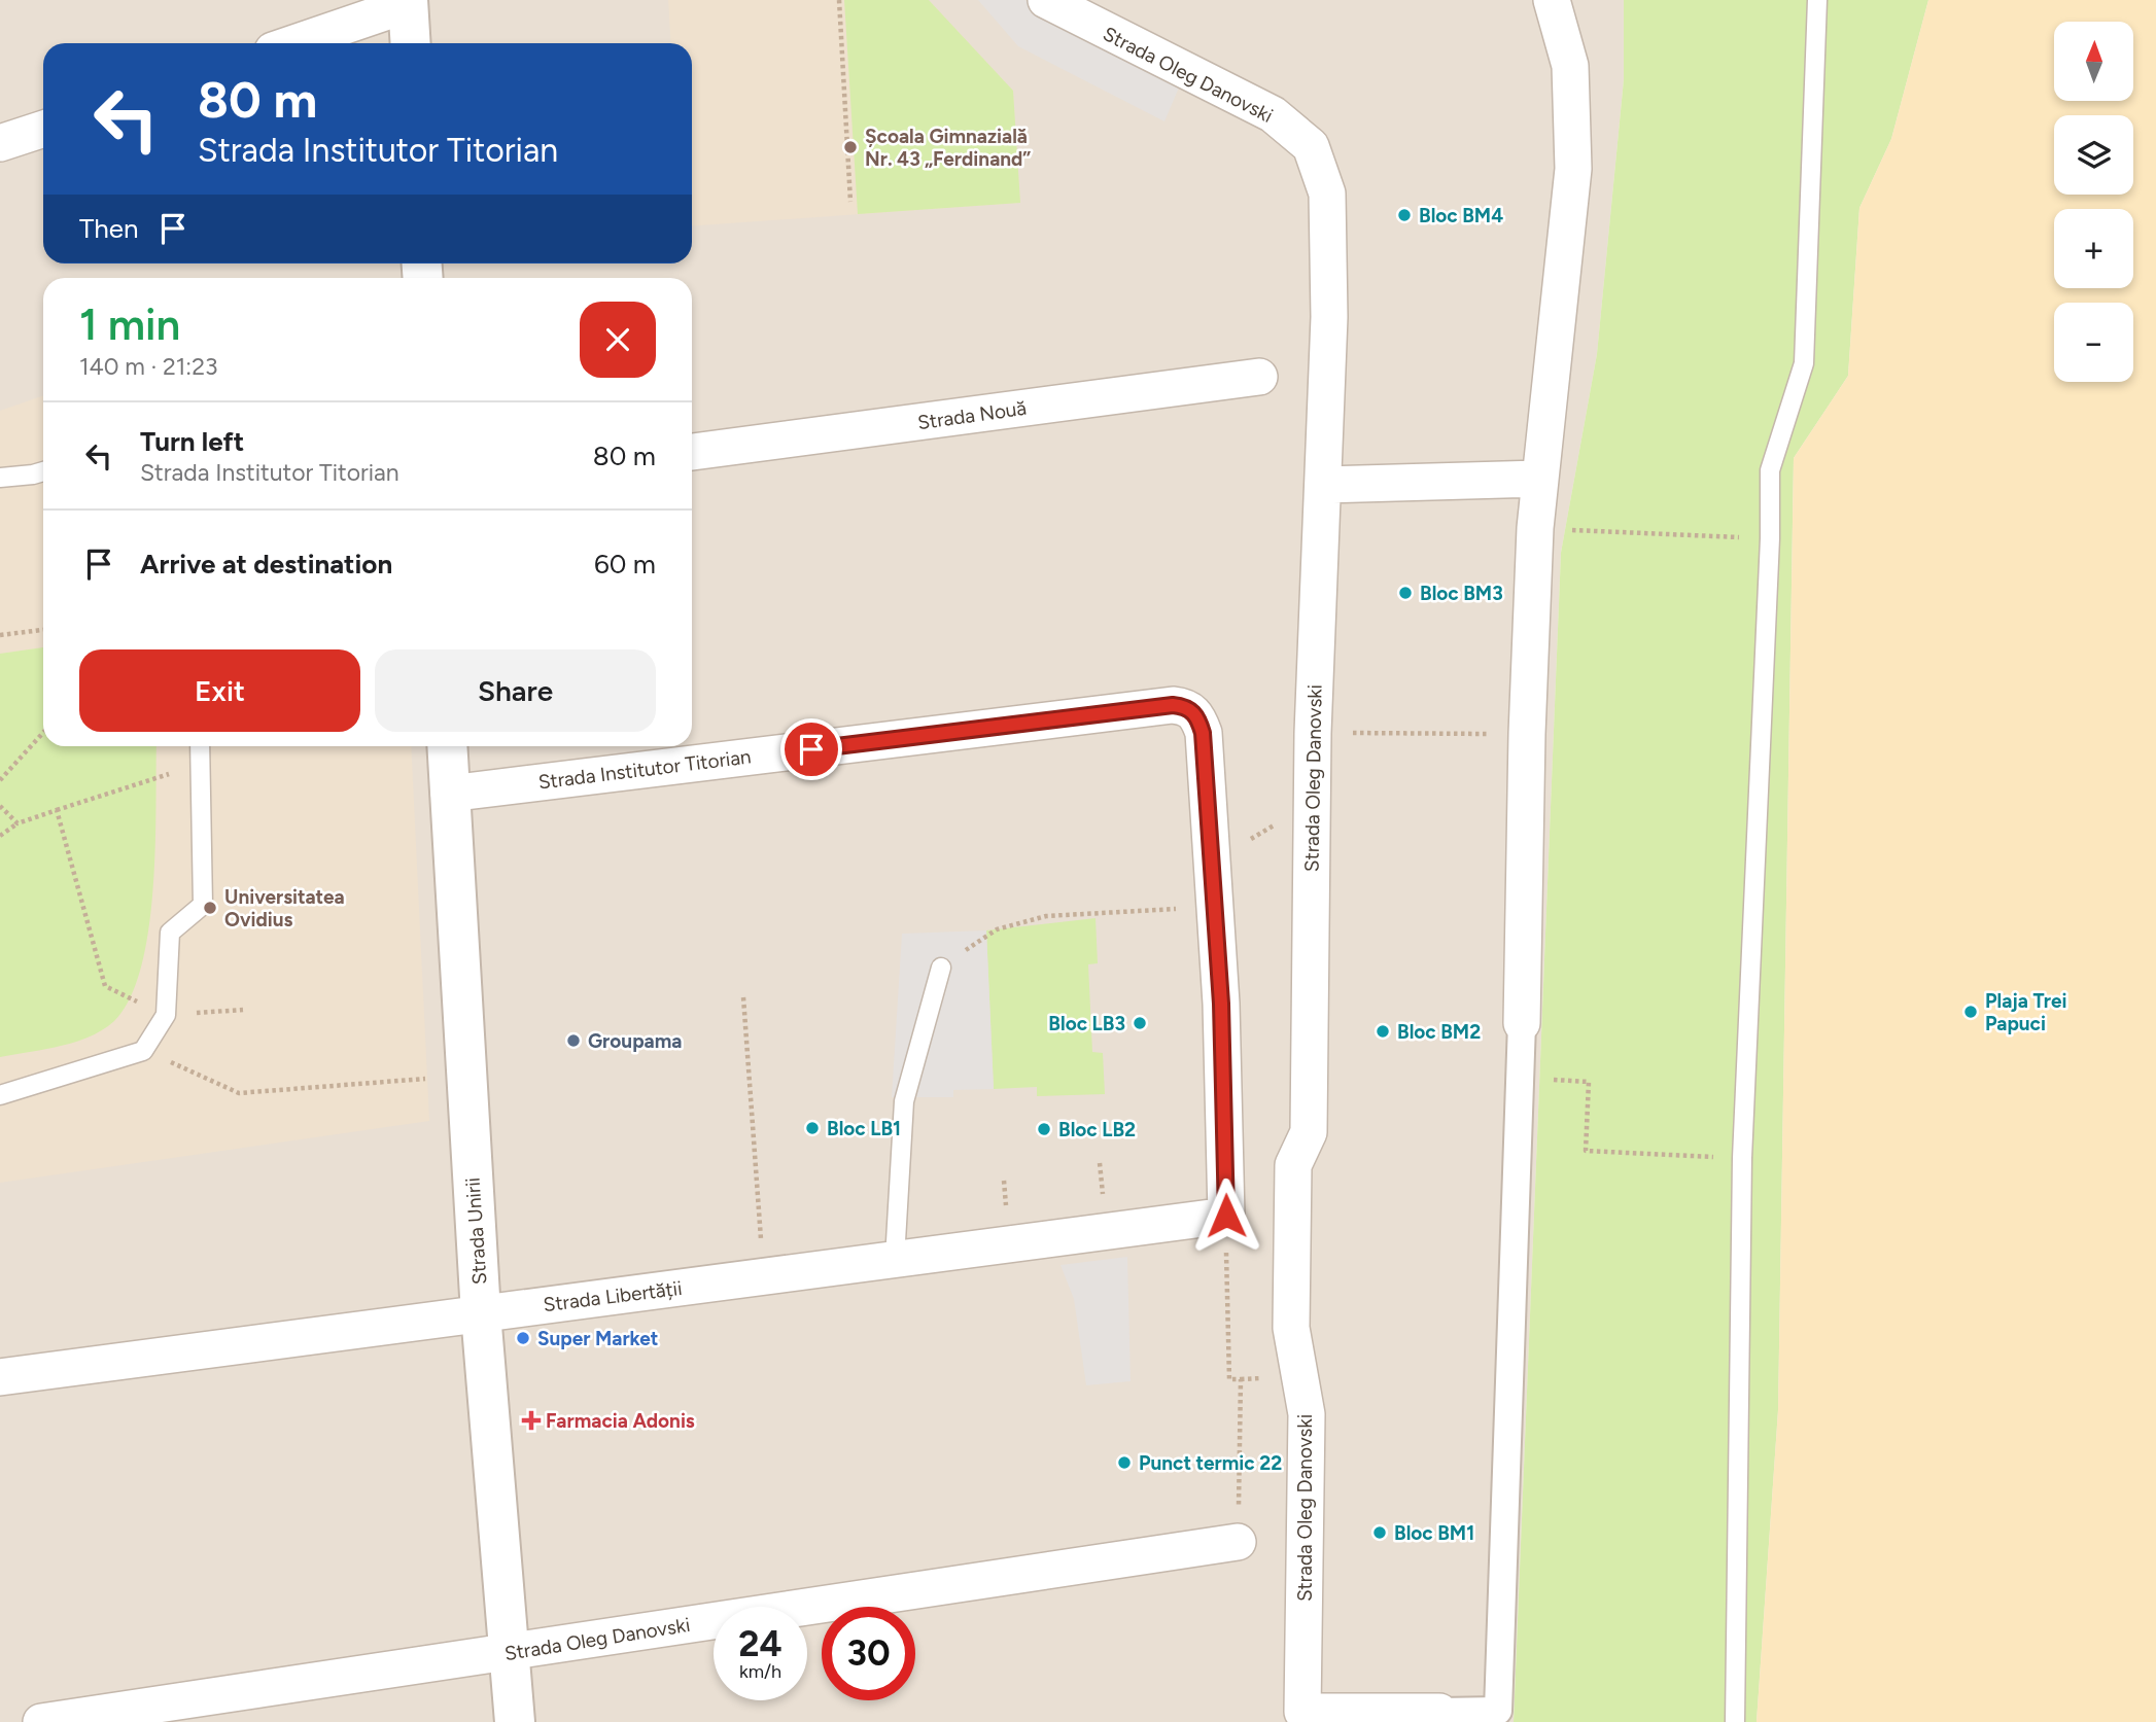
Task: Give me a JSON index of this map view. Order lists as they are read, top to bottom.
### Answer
{
  "streets": {
    "street": [
      "Strada Oleg Danovski",
      "Strada Nouă",
      "Strada Institutor Titorian",
      "Strada Unirii",
      "Strada Libertății"
    ]
  },
  "crossings": [
    ["Strada Oleg Danovski", "Strada Unirii"],
    ["Strada Institutor Titorian", "Strada Unirii"],
    ["Strada Institutor Titorian", "Strada Libertății"],
    ["Strada Unirii", "Strada Libertății"]
  ],
  "places": {
    "other": [
      "Școala Gimnazială Nr. 43 „Ferdinand”",
      "Bloc BM4",
      "Bloc BM3",
      "Universitatea Ovidius",
      "Plaja Trei Papuci",
      "Bloc LB3",
      "Bloc BM2",
      "Groupama",
      "Bloc LB1",
      "Bloc LB2",
      "Super Market",
      "Punct termic 22",
      "Bloc BM1"
    ],
    "health": ["Farmacia Adonis"]
  },
  "north": "top",
  "page": {
    "map_buttons": ["+", "−"],
    "turn": ["80 m", "Strada Institutor Titorian"],
    "then": "Then",
    "heading": ["1 min", "140 m · 21:23"],
    "list": [
      {
        "name": "Turn left",
        "note": "Strada Institutor Titorian",
        "value": "80 m"
      },
      {
        "name": "Arrive at destination",
        "value": "60 m"
      }
    ],
    "buttons": ["Exit", "Share"],
    "speed": "24 km/h",
    "limit": "30"
  }
}
